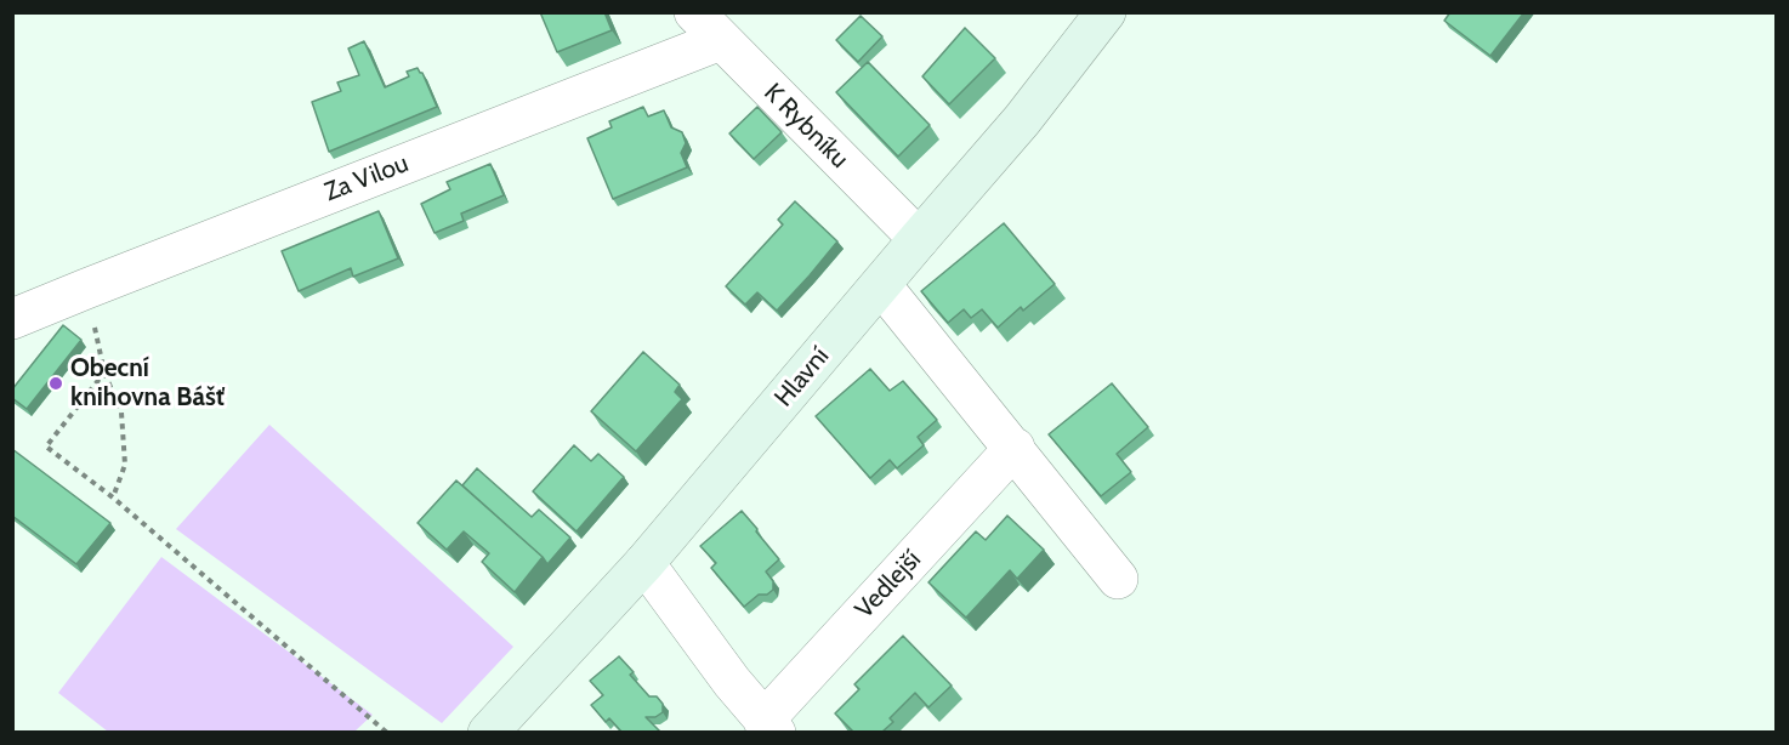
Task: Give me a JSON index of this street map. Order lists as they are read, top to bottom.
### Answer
{
  "streets": {
    "street": [
      "K Rybníku",
      "Za Vilou",
      "Hlavní",
      "Vedlejší"
    ]
  },
  "crossings": [
    ["K Rybníku", "Za Vilou"],
    ["K Rybníku", "Hlavní"],
    ["Hlavní", "Vedlejší"]
  ],
  "places": ["Obecní knihovna Bášť"]
}
